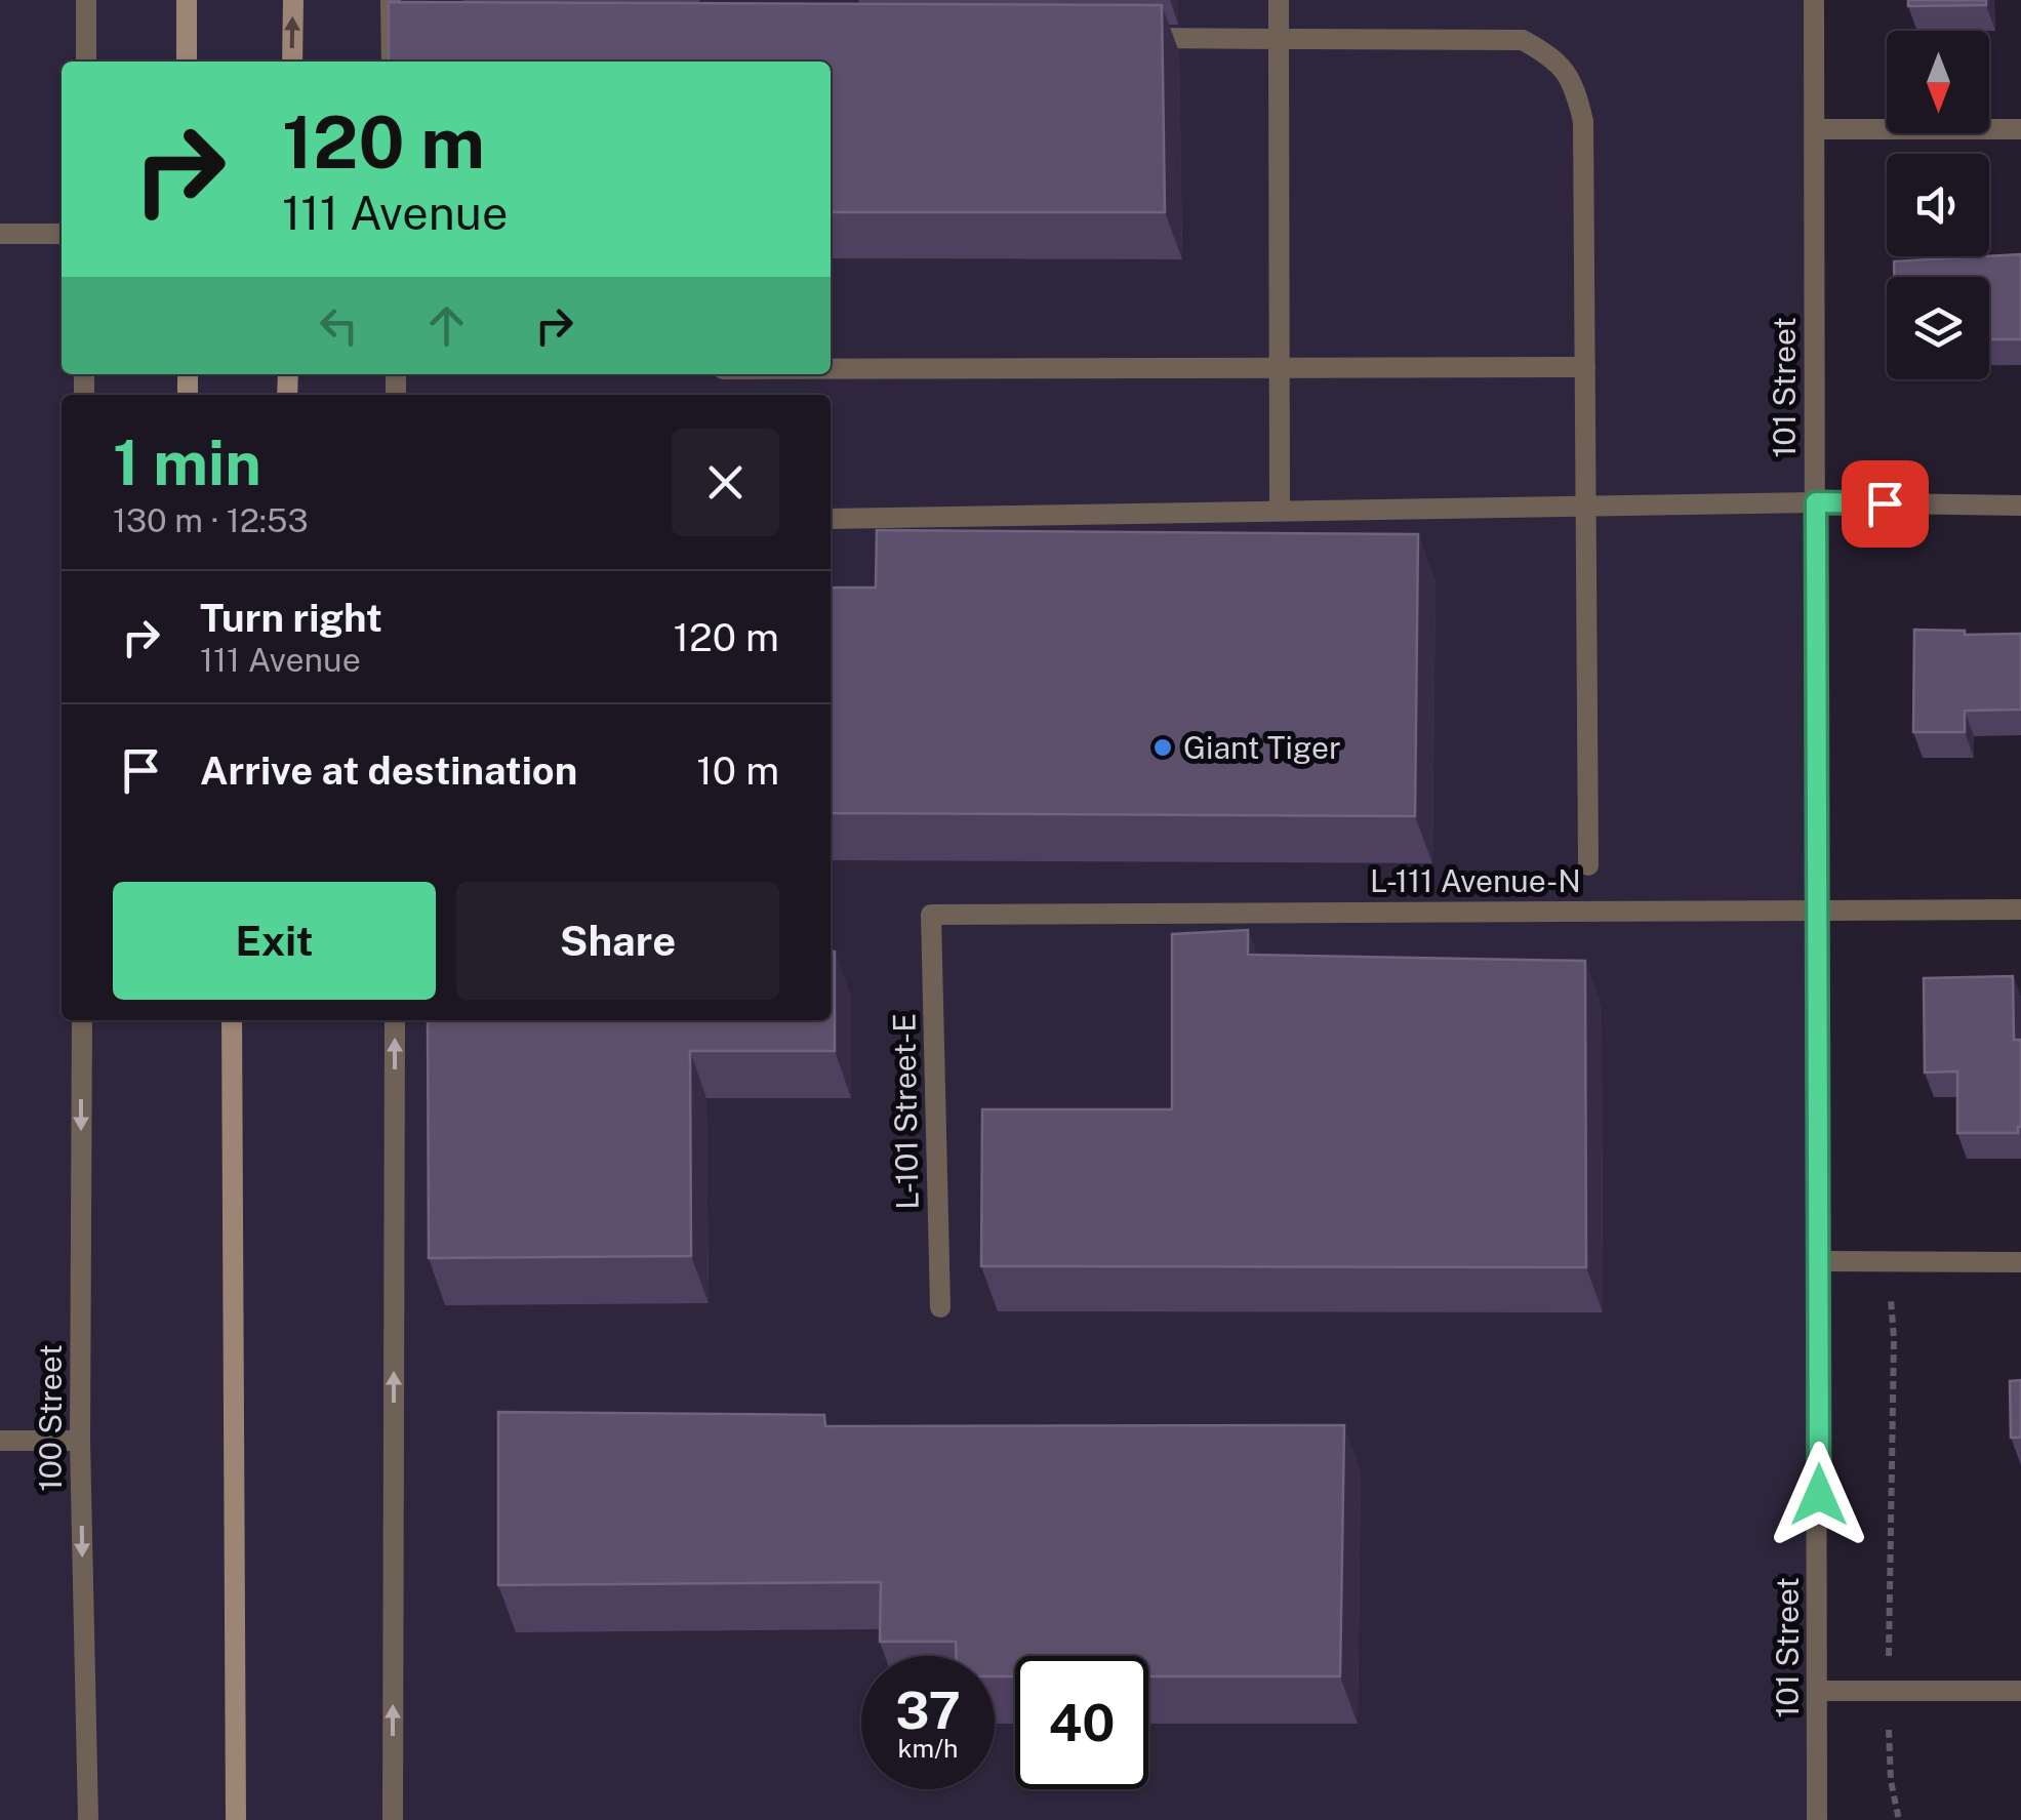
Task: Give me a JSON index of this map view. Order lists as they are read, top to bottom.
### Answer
{
  "streets": {
    "street": [
      "101 Street",
      "L-111 Avenue-N",
      "L-101 Street-E",
      "100 Street"
    ]
  },
  "crossings": [
    ["101 Street", "L-111 Avenue-N"],
    ["L-111 Avenue-N", "L-101 Street-E"]
  ],
  "one_way": ["100 Street"],
  "places": ["Giant Tiger"],
  "north": "bottom",
  "page": {
    "turn": ["120 m", "111 Avenue"],
    "heading": ["1 min", "130 m · 12:53"],
    "list": [
      {
        "name": "Turn right",
        "note": "111 Avenue",
        "value": "120 m"
      },
      {
        "name": "Arrive at destination",
        "value": "10 m"
      }
    ],
    "buttons": ["Exit", "Share"],
    "speed": "37 km/h",
    "limit": "40"
  }
}
